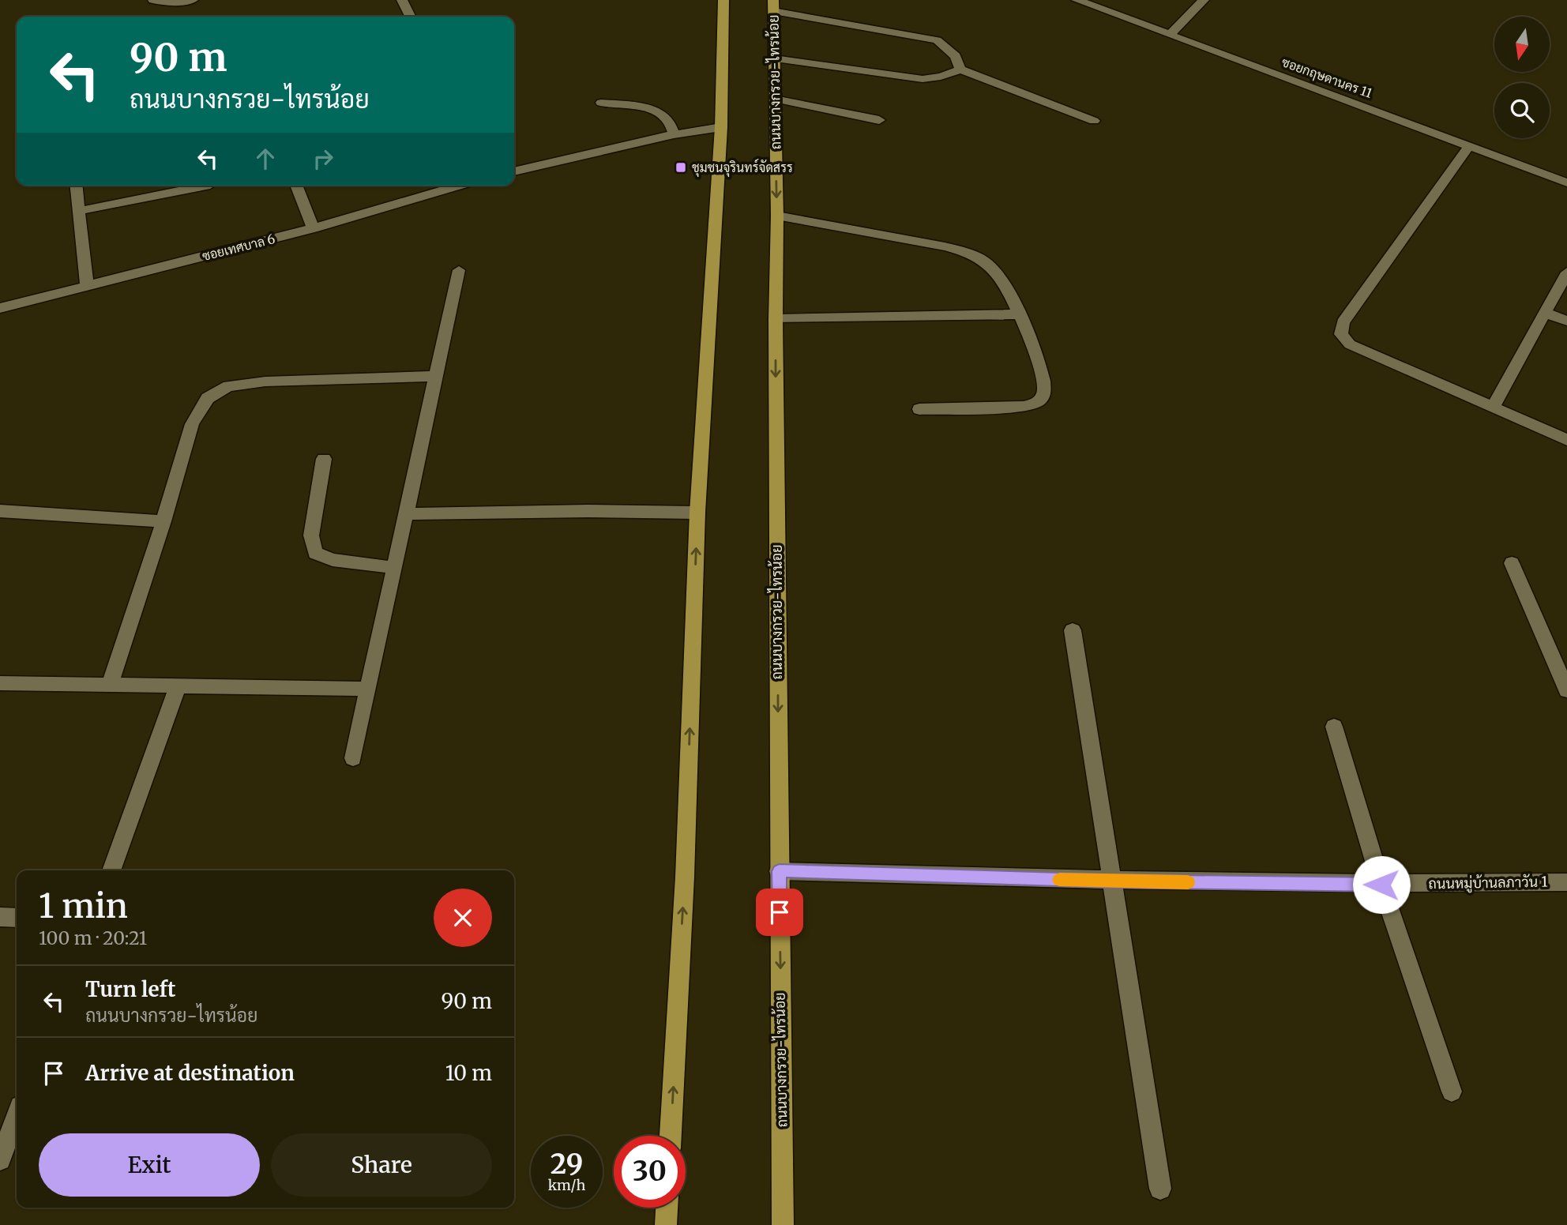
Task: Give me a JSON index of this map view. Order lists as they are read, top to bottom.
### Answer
{
  "streets": {
    "main road": ["ถนนบางกรวย-ไทรน้อย"],
    "street": ["ซอยกฤษดานคร 11", "ซอยเทศบาล 6", "ถนนหมู่บ้านลภาวัน 1"]
  },
  "crossings": [
    ["ถนนบางกรวย-ไทรน้อย", "ถนนหมู่บ้านลภาวัน 1"]
  ],
  "places": {
    "transit": ["ชุมชนจุรินทร์จัดสรร"]
  },
  "north": "bottom",
  "page": {
    "turn": ["90 m", "ถนนบางกรวย-ไทรน้อย"],
    "heading": ["1 min", "100 m · 20:21"],
    "list": [
      {
        "name": "Turn left",
        "note": "ถนนบางกรวย-ไทรน้อย",
        "value": "90 m"
      },
      {
        "name": "Arrive at destination",
        "value": "10 m"
      }
    ],
    "buttons": ["Exit", "Share"],
    "speed": "29 km/h",
    "limit": "30"
  }
}
